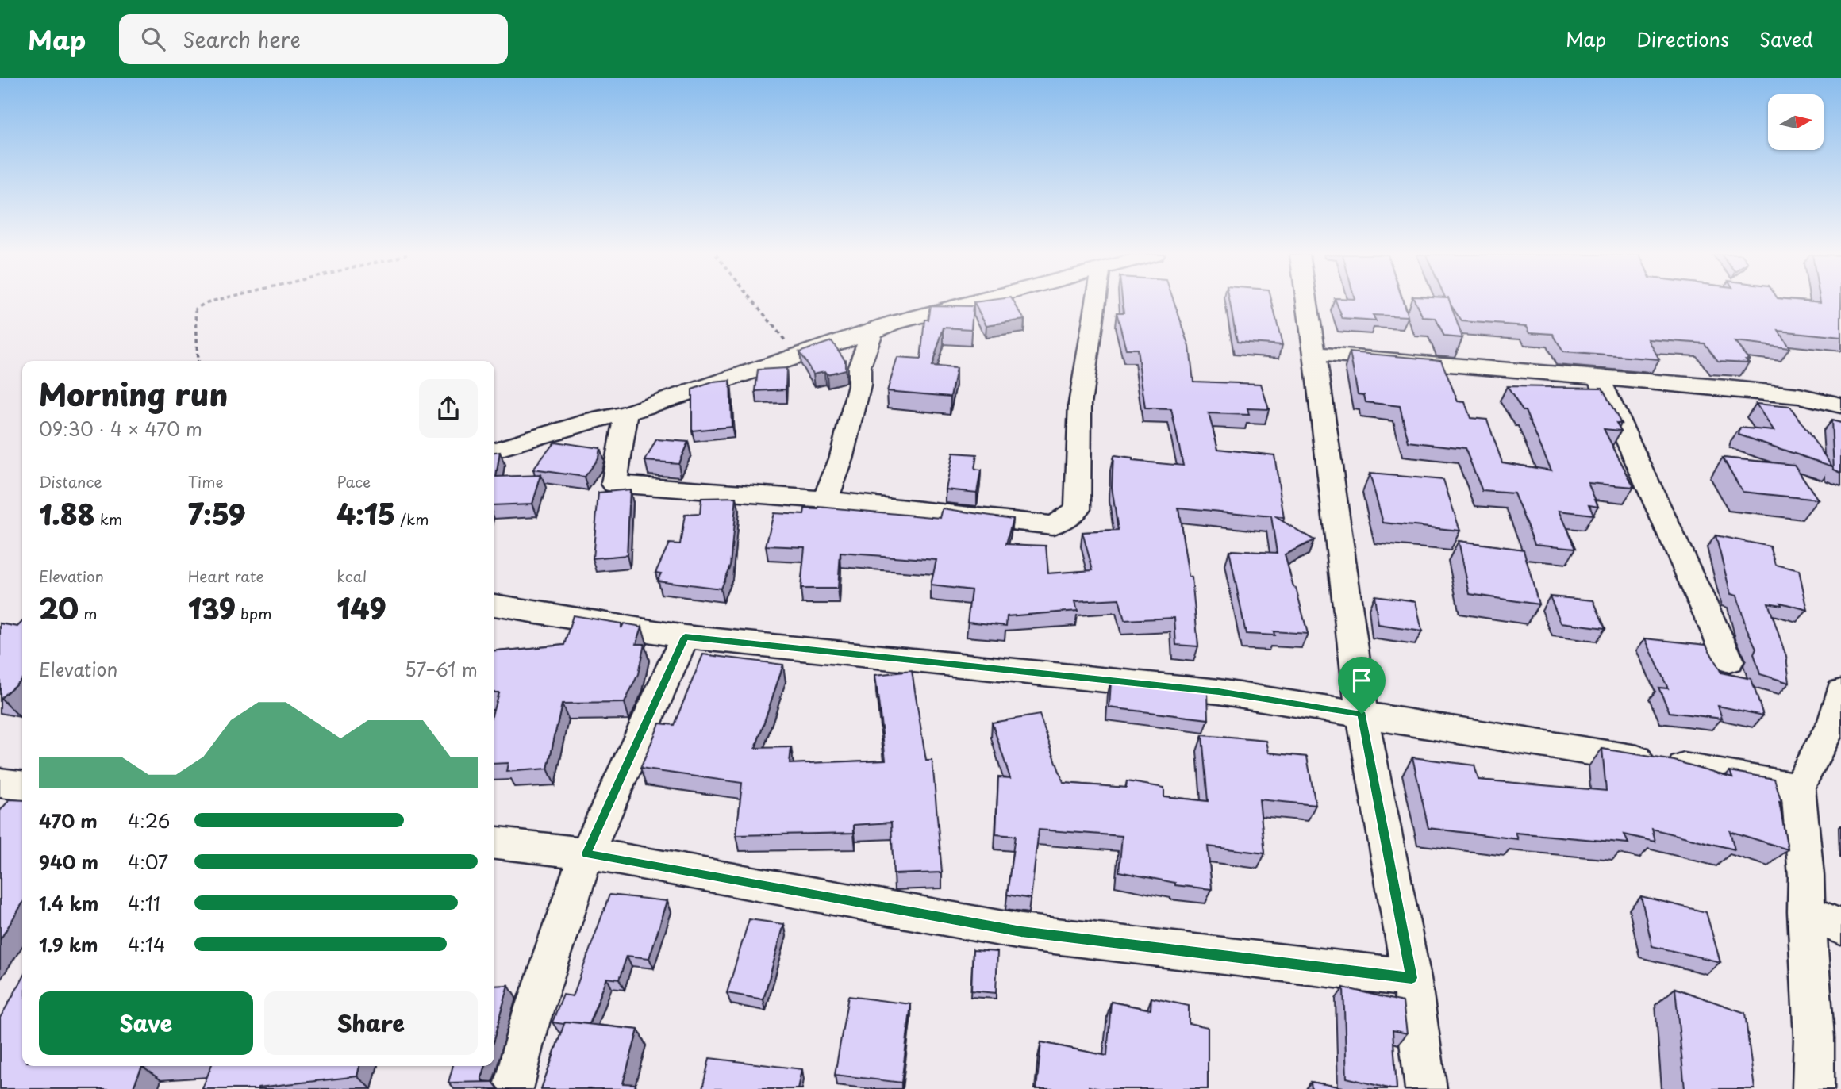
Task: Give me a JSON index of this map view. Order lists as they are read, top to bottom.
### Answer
{
  "north": "right",
  "page": {
    "header": "Map",
    "search": "Search here",
    "nav": ["Map", "Directions", "Saved"],
    "heading": ["Morning run", "09:30 · 4 × 470 m"],
    "stats": [
      ["Distance", "1.88 km"],
      ["Time", "7:59"],
      ["Pace", "4:15 /km"],
      ["Elevation", "20 m"],
      ["Heart rate", "139 bpm"],
      ["kcal", "149"]
    ],
    "chart": ["Elevation", "57–61 m"],
    "list": [
      {
        "name": "470 m",
        "note": "4:26"
      },
      {
        "name": "940 m",
        "note": "4:07"
      },
      {
        "name": "1.4 km",
        "note": "4:11"
      },
      {
        "name": "1.9 km",
        "note": "4:14"
      }
    ],
    "buttons": ["Save", "Share"]
  }
}
